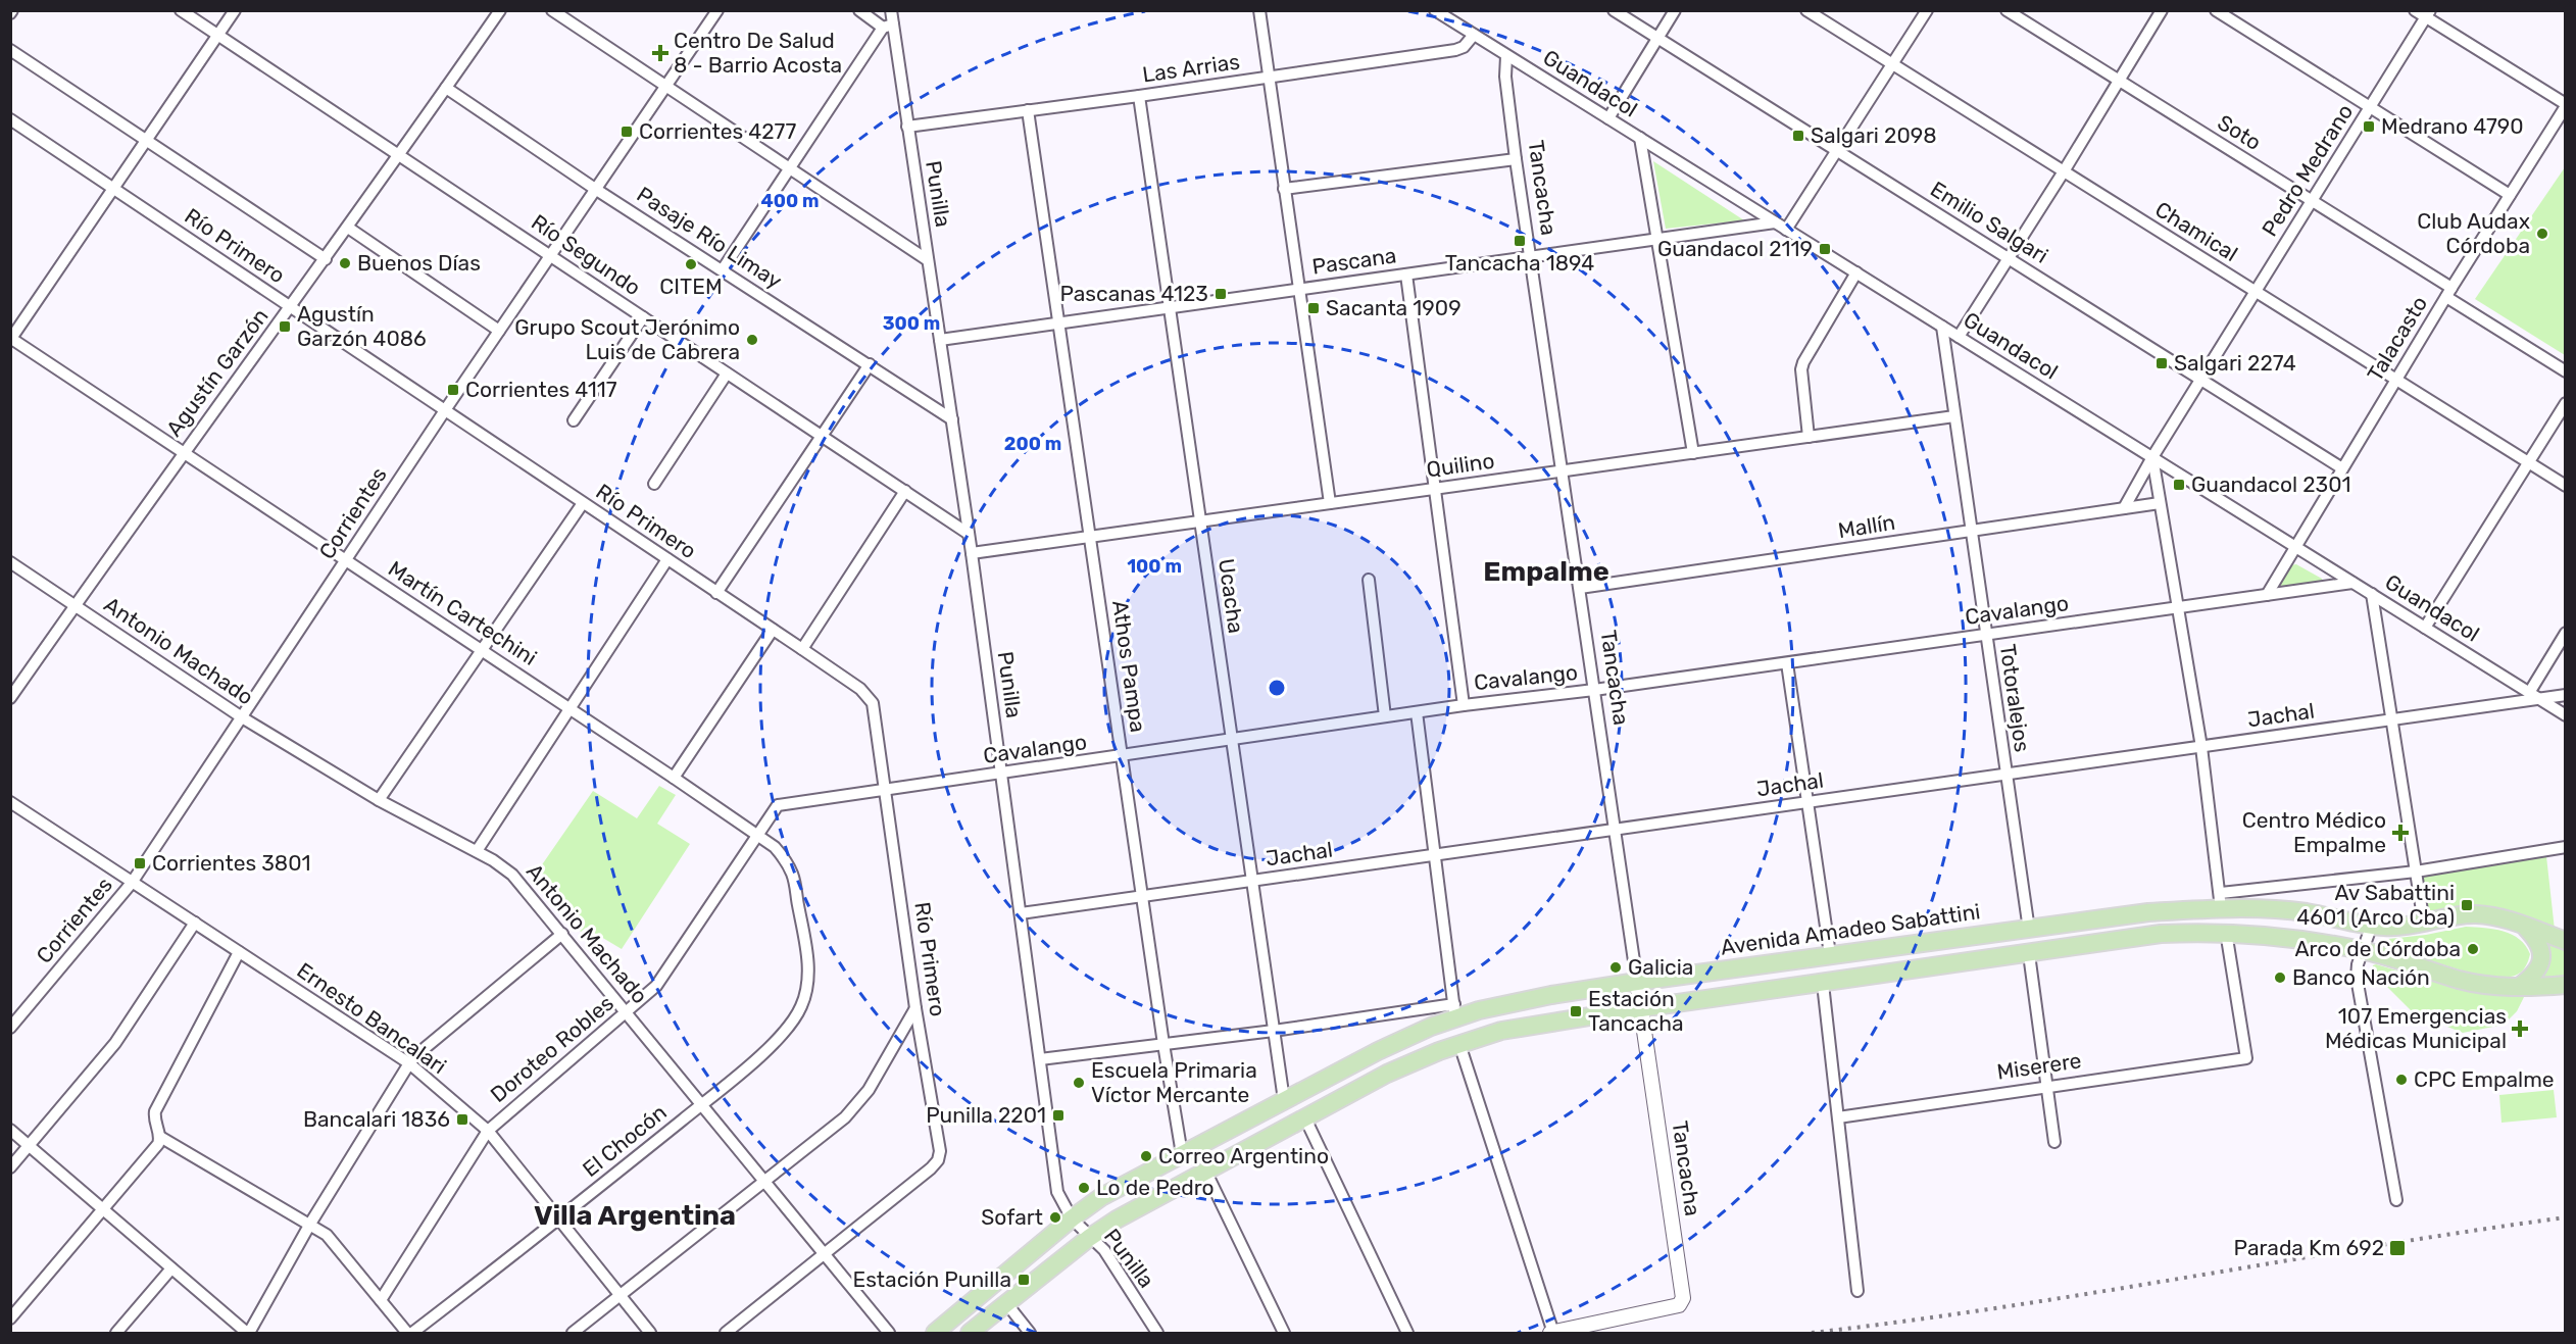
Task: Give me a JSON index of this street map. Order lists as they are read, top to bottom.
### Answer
{
  "streets": {
    "main road": ["Avenida Amadeo Sabattini"],
    "street": [
      "Las Arrias",
      "Guandacol",
      "Soto",
      "Pedro Medrano",
      "Tancacha",
      "Punilla",
      "Emilio Salgari",
      "Chamical",
      "Pasaje Río Limay",
      "Río Primero",
      "Río Segundo",
      "Pascana",
      "Talacasto",
      "Agustín Garzón",
      "Quilino",
      "Corrientes",
      "Mallín",
      "Ucacha",
      "Cavalango",
      "Martín Cartechini",
      "Antonio Machado",
      "Athos Pampa",
      "Totoralejos",
      "Jachal",
      "Ernesto Bancalari",
      "Doroteo Robles",
      "Miserere",
      "El Chocón"
    ]
  },
  "crossings": [
    ["Las Arrias", "Guandacol"],
    ["Las Arrias", "Punilla"],
    ["Las Arrias", "Ucacha"],
    ["Las Arrias", "Athos Pampa"],
    ["Guandacol", "Pedro Medrano"],
    ["Guandacol", "Tancacha"],
    ["Guandacol", "Pascana"],
    ["Guandacol", "Talacasto"],
    ["Guandacol", "Cavalango"],
    ["Guandacol", "Totoralejos"],
    ["Guandacol", "Jachal"],
    ["Soto", "Pedro Medrano"],
    ["Soto", "Talacasto"],
    ["Pedro Medrano", "Emilio Salgari"],
    ["Pedro Medrano", "Chamical"],
    ["Pedro Medrano", "Mallín"],
    ["Tancacha", "Pascana"],
    ["Tancacha", "Quilino"],
    ["Tancacha", "Mallín"],
    ["Tancacha", "Cavalango"],
    ["Tancacha", "Jachal"],
    ["Tancacha", "Avenida Amadeo Sabattini"],
    ["Punilla", "Pasaje Río Limay"],
    ["Punilla", "Río Segundo"],
    ["Punilla", "Pascana"],
    ["Punilla", "Quilino"],
    ["Punilla", "Cavalango"],
    ["Punilla", "Jachal"],
    ["Punilla", "Avenida Amadeo Sabattini"],
    ["Emilio Salgari", "Talacasto"],
    ["Chamical", "Talacasto"],
    ["Pasaje Río Limay", "Agustín Garzón"],
    ["Pasaje Río Limay", "Corrientes"],
    ["Río Primero", "Agustín Garzón"],
    ["Río Primero", "Corrientes"],
    ["Río Primero", "Cavalango"],
    ["Río Primero", "Antonio Machado"],
    ["Río Segundo", "Agustín Garzón"],
    ["Río Segundo", "Corrientes"],
    ["Pascana", "Ucacha"],
    ["Pascana", "Athos Pampa"],
    ["Talacasto", "Cavalango"],
    ["Agustín Garzón", "Martín Cartechini"],
    ["Agustín Garzón", "Antonio Machado"],
    ["Quilino", "Ucacha"],
    ["Quilino", "Athos Pampa"],
    ["Quilino", "Totoralejos"],
    ["Corrientes", "Martín Cartechini"],
    ["Corrientes", "Antonio Machado"],
    ["Corrientes", "Ernesto Bancalari"],
    ["Mallín", "Totoralejos"],
    ["Ucacha", "Cavalango"],
    ["Ucacha", "Jachal"],
    ["Ucacha", "Avenida Amadeo Sabattini"],
    ["Cavalango", "Athos Pampa"],
    ["Cavalango", "Totoralejos"],
    ["Cavalango", "Doroteo Robles"],
    ["Martín Cartechini", "Doroteo Robles"],
    ["Martín Cartechini", "El Chocón"],
    ["Antonio Machado", "Doroteo Robles"],
    ["Antonio Machado", "El Chocón"],
    ["Athos Pampa", "Jachal"],
    ["Athos Pampa", "Avenida Amadeo Sabattini"],
    ["Totoralejos", "Jachal"],
    ["Totoralejos", "Avenida Amadeo Sabattini"],
    ["Ernesto Bancalari", "Doroteo Robles"],
    ["Ernesto Bancalari", "El Chocón"]
  ],
  "districts": ["Empalme", "Villa Argentina"],
  "places": {
    "health": ["Centro De Salud 8 - Barrio Acosta", "Centro Médico Empalme", "107 Emergencias Médicas Municipal"],
    "transit": [
      "Medrano 4790",
      "Corrientes 4277",
      "Salgari 2098",
      "Tancacha 1894",
      "Guandacol 2119",
      "Pascanas 4123",
      "Sacanta 1909",
      "Agustín Garzón 4086",
      "Salgari 2274",
      "Corrientes 4117",
      "Guandacol 2301",
      "Corrientes 3801",
      "Av Sabattini 4601 (Arco Cba)",
      "Estación Tancacha",
      "Punilla 2201",
      "Bancalari 1836",
      "Parada Km 692",
      "Estación Punilla"
    ],
    "other": [
      "Club Audax Córdoba",
      "Buenos Días",
      "CITEM",
      "Grupo Scout Jerónimo Luis de Cabrera",
      "Arco de Córdoba",
      "Galicia",
      "Banco Nación",
      "CPC Empalme",
      "Escuela Primaria Víctor Mercante",
      "Correo Argentino",
      "Lo de Pedro",
      "Sofart"
    ]
  },
  "rings": [
    "400 m",
    "300 m",
    "200 m",
    "100 m"
  ]
}
